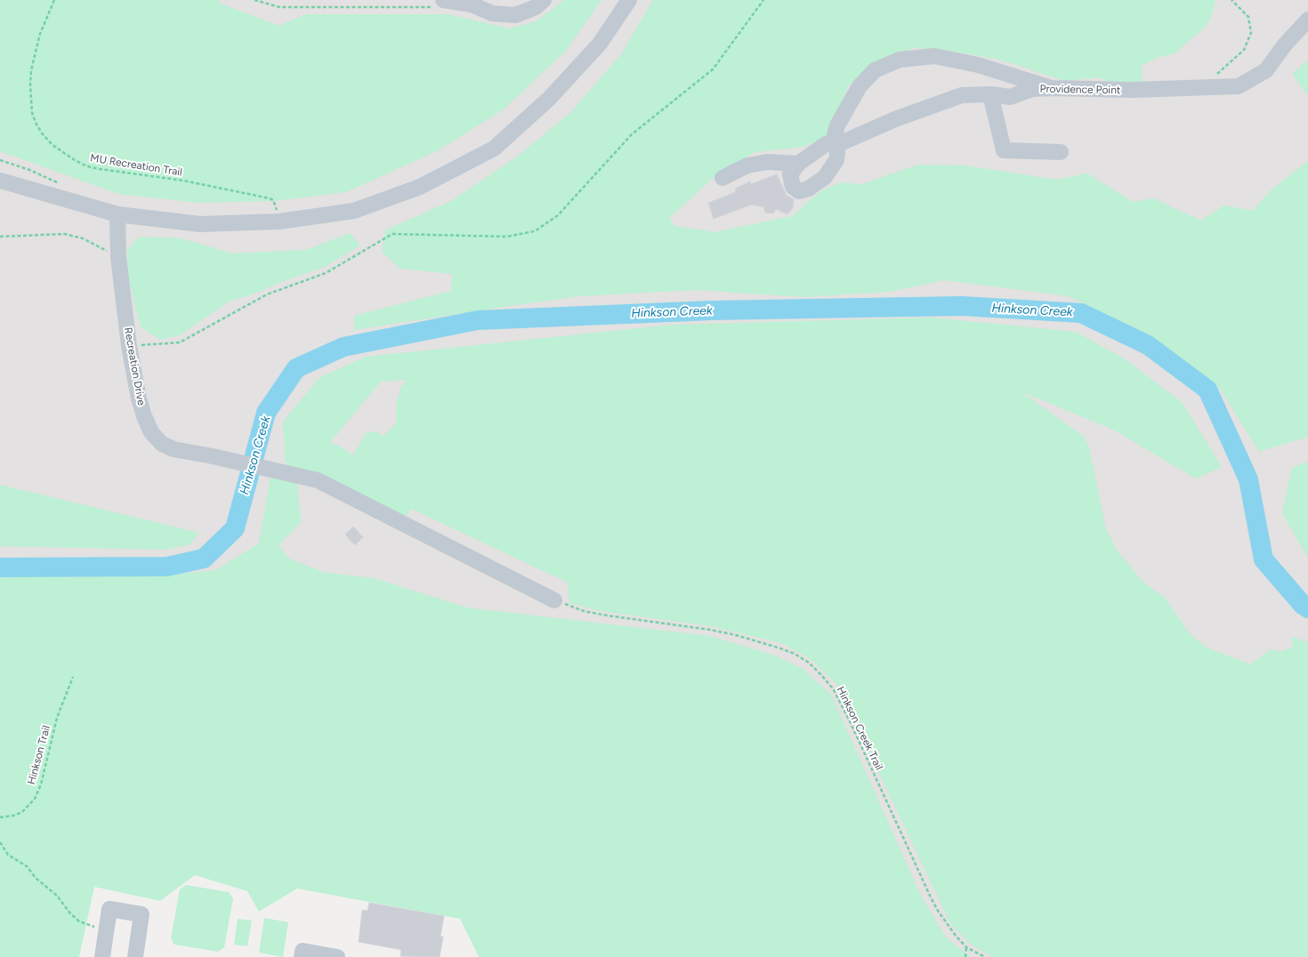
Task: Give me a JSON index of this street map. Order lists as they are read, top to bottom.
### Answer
{
  "streets": {
    "street": ["Providence Point", "Recreation Drive"],
    "path": ["MU Recreation Trail", "Hinkson Creek Trail", "Hinkson Trail"]
  },
  "crossings": [
    ["Recreation Drive", "Hinkson Creek Trail"]
  ],
  "water": ["Hinkson Creek"]
}
